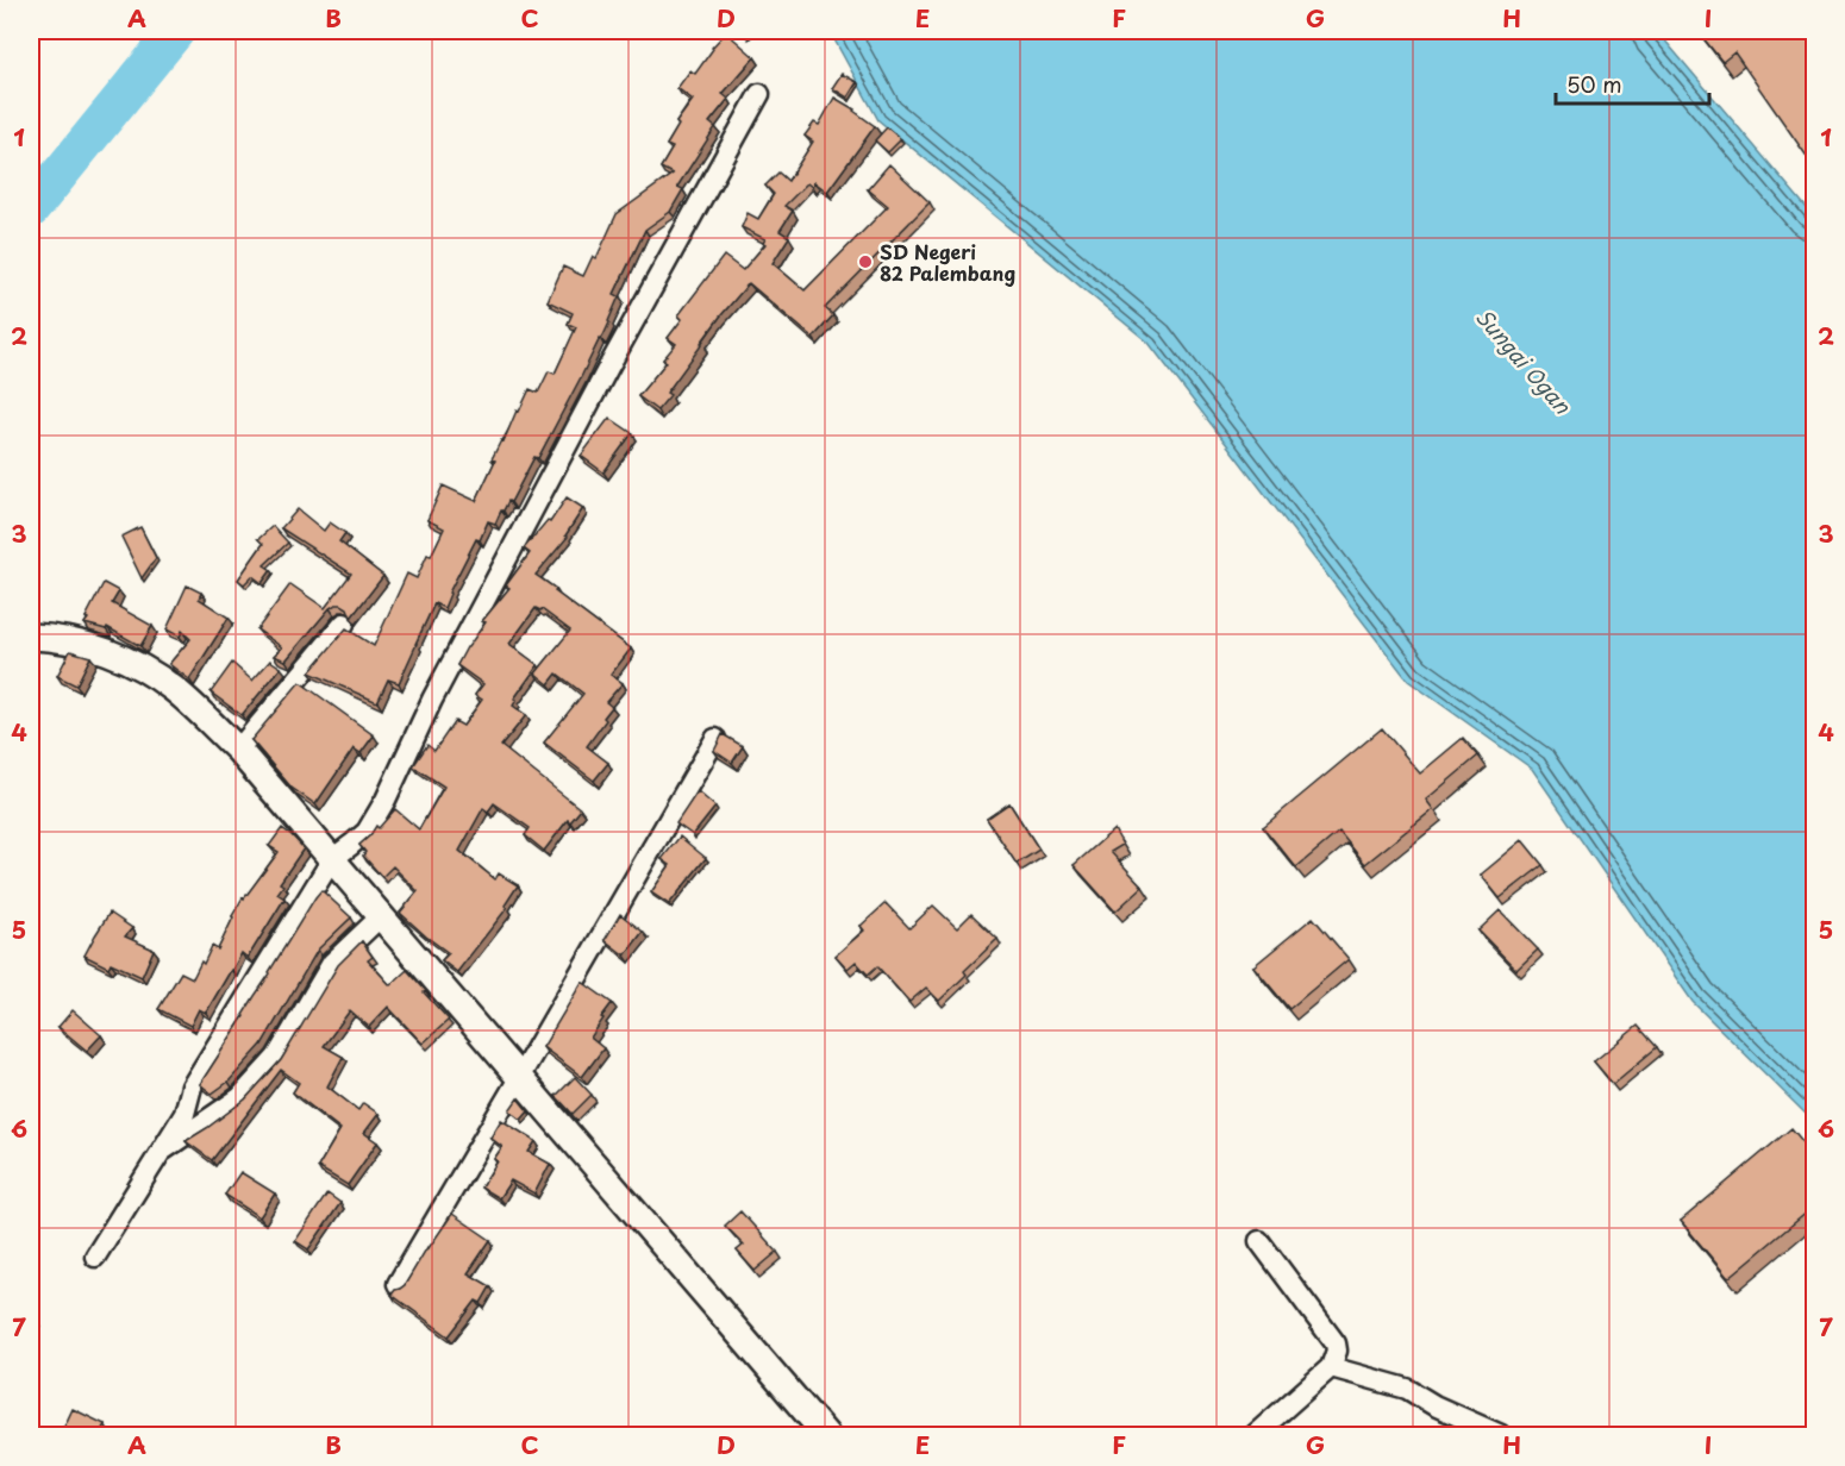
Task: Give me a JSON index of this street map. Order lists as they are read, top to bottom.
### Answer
{
  "water": ["Sungai Ogan"],
  "places": ["SD Negeri 82 Palembang"],
  "scale_bar": "50 m",
  "grid": {
    "columns": [
      "A",
      "B",
      "C",
      "D",
      "E",
      "F",
      "G",
      "H",
      "I"
    ],
    "rows": [
      "1",
      "2",
      "3",
      "4",
      "5",
      "6",
      "7"
    ]
  }
}
